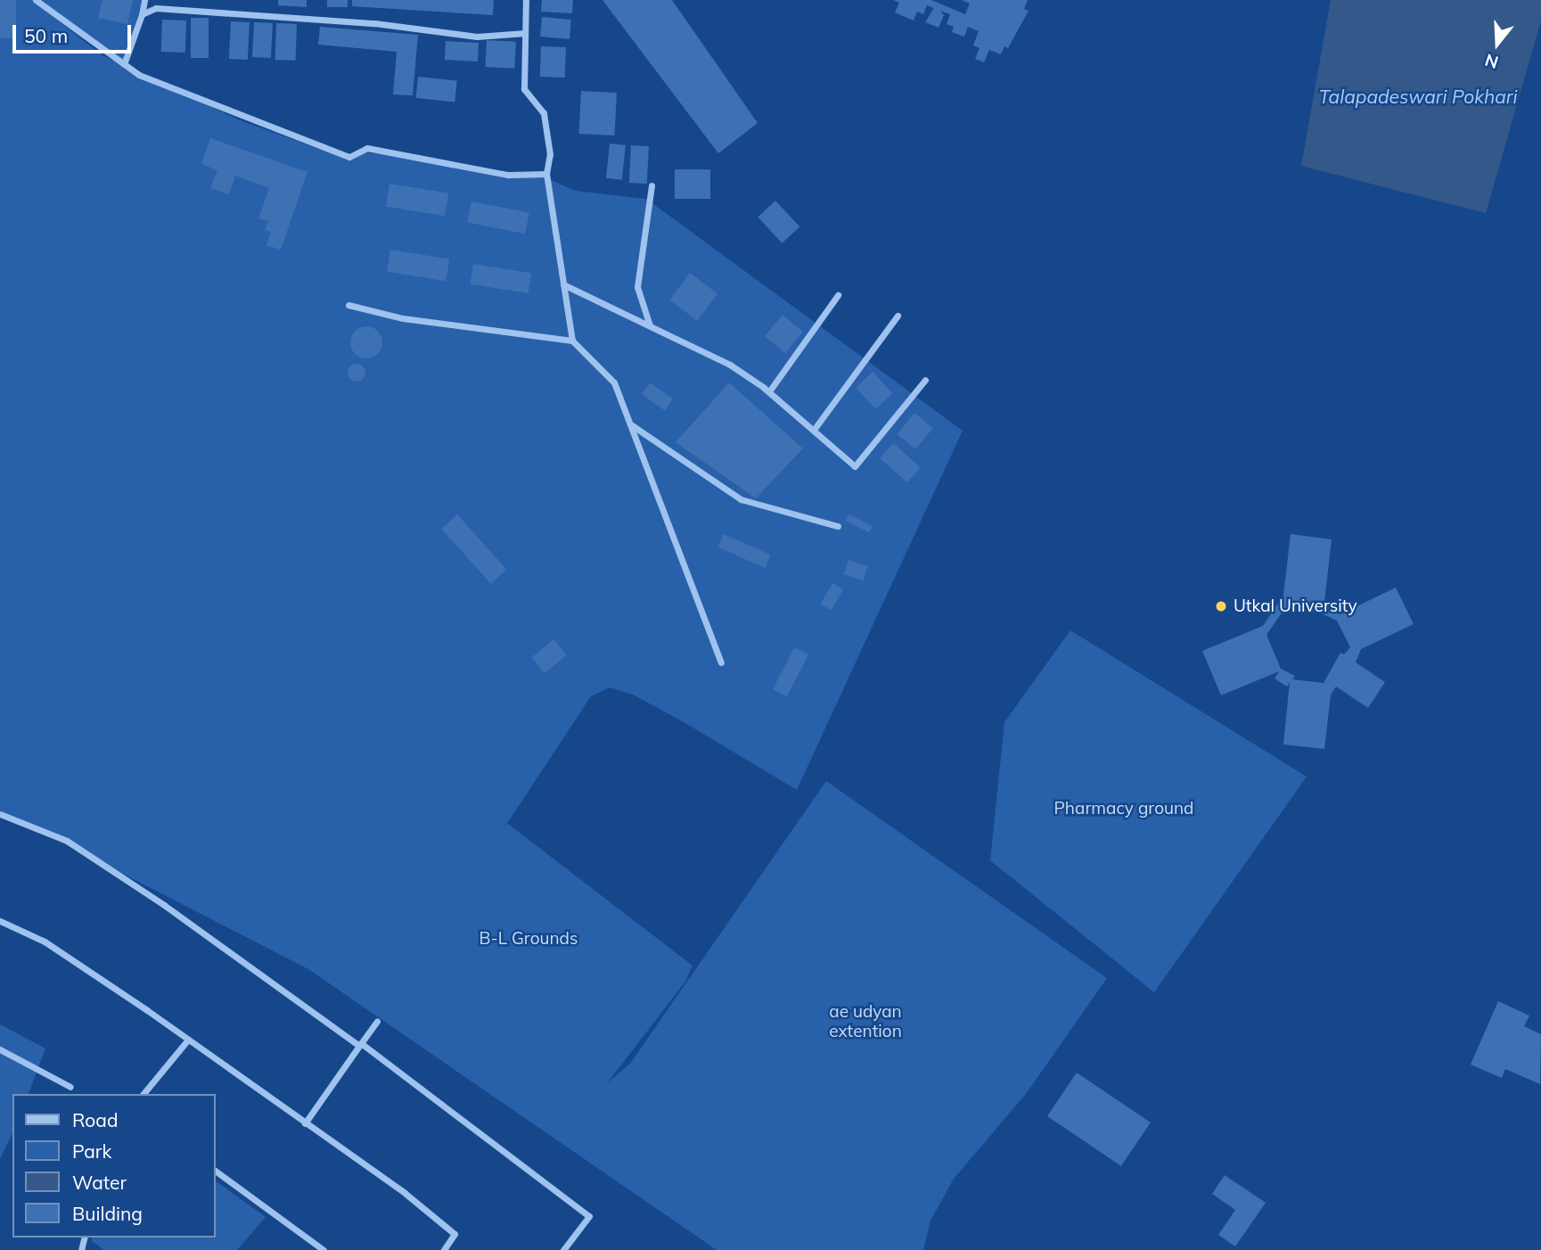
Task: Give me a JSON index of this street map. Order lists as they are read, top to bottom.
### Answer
{
  "water": ["Talapadeswari Pokhari"],
  "parks": ["Pharmacy ground", "B-L Grounds", "ae udyan extention"],
  "places": ["Utkal University"],
  "legend": [
    "Road",
    "Park",
    "Water",
    "Building"
  ],
  "scale_bar": "50 m",
  "north": "bottom"
}
